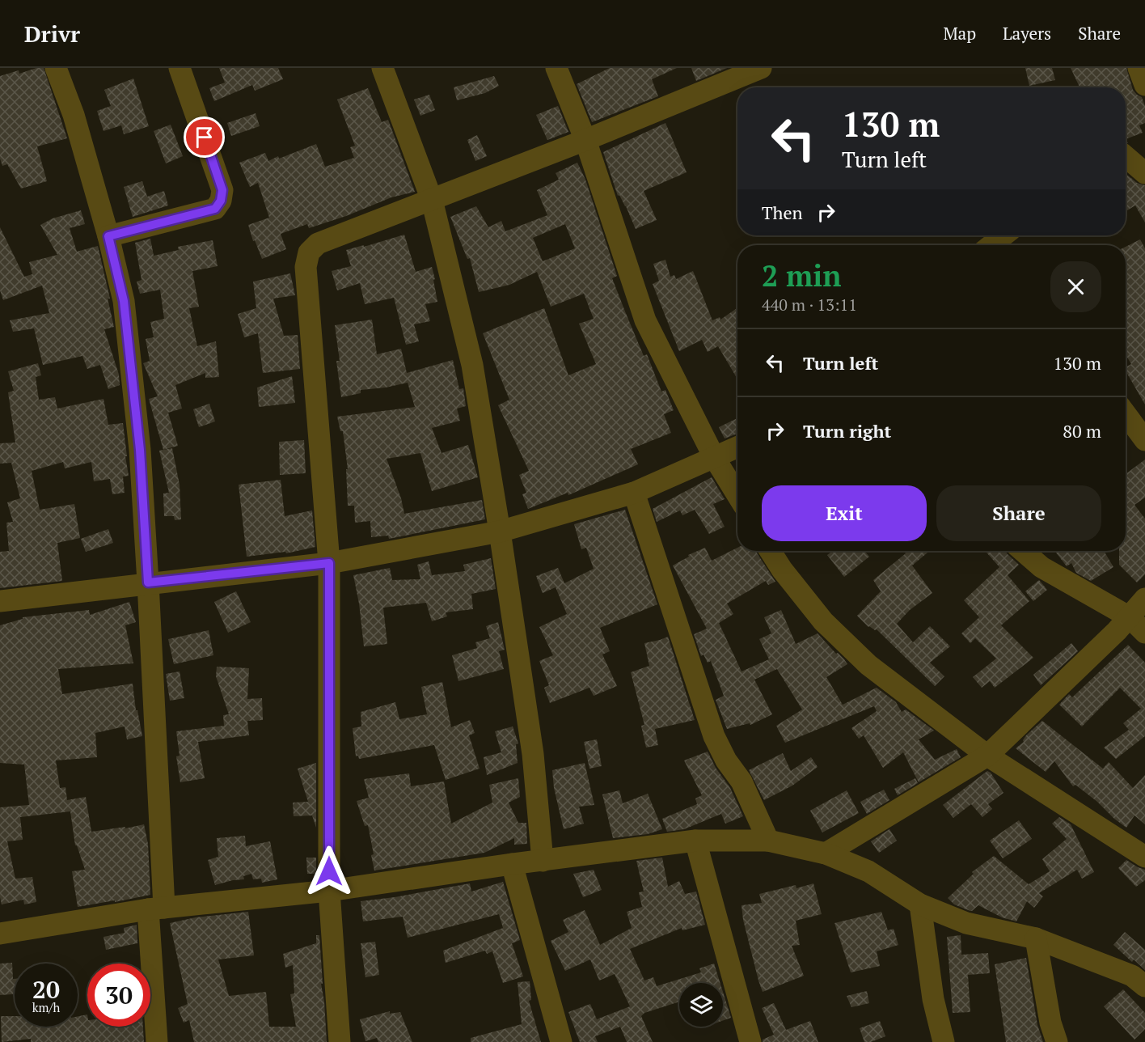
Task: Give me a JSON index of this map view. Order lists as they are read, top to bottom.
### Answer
{
  "page": {
    "header": "Drivr",
    "nav": ["Map", "Layers", "Share"],
    "turn": ["130 m", "Turn left"],
    "then": "Then",
    "heading": ["2 min", "440 m · 13:11"],
    "list": [
      {
        "name": "Turn left",
        "value": "130 m"
      },
      {
        "name": "Turn right",
        "value": "80 m"
      }
    ],
    "buttons": ["Exit", "Share"],
    "speed": "20 km/h",
    "limit": "30"
  }
}
